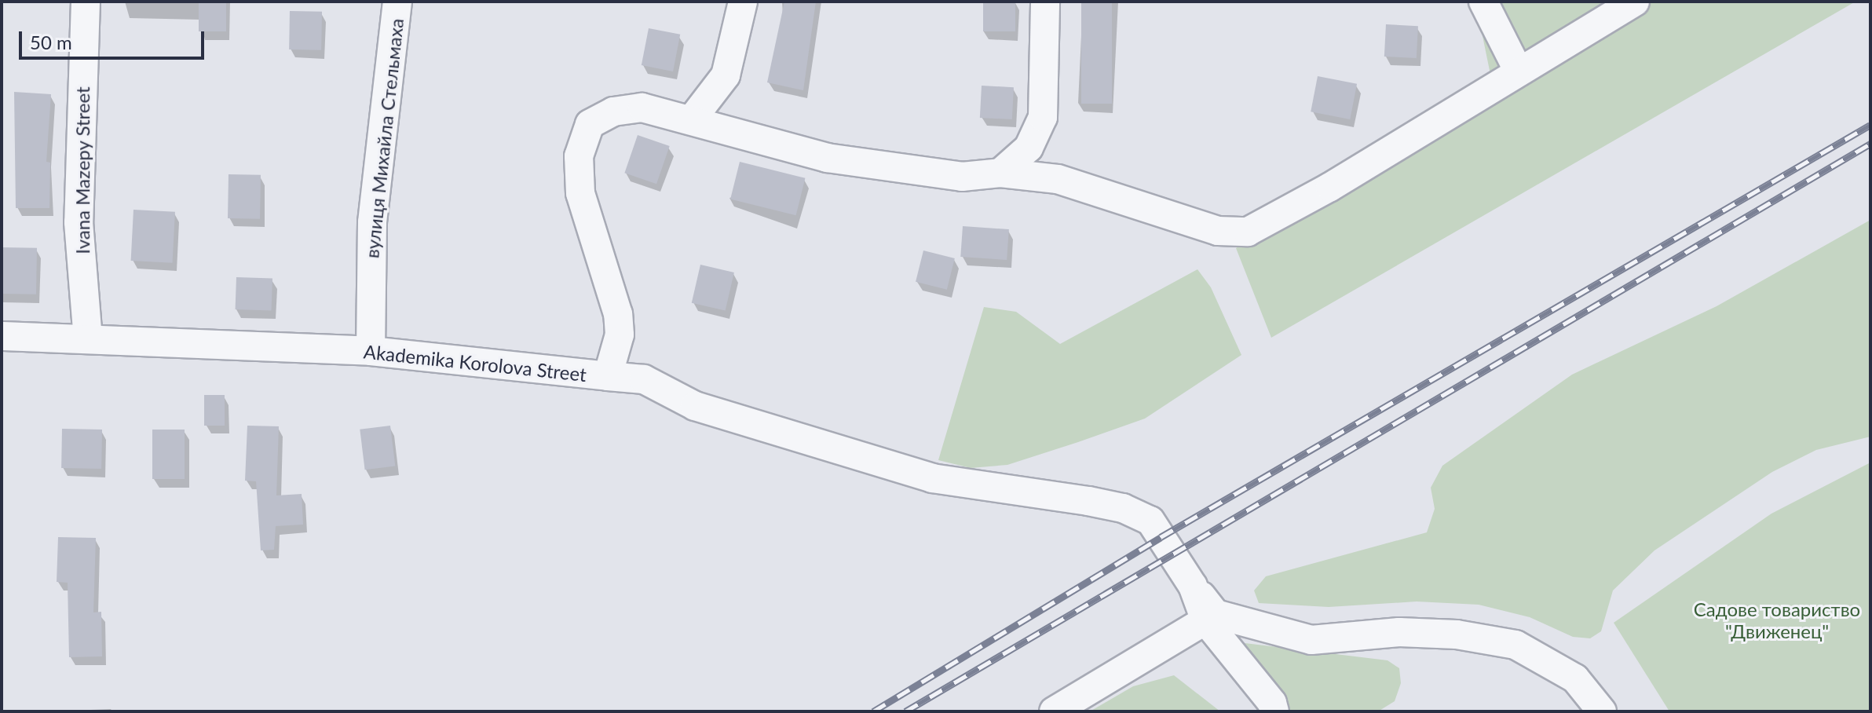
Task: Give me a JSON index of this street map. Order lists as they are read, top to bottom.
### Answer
{
  "streets": {
    "street": ["вулиця Михайла Стельмаха", "Ivana Mazepy Street", "Akademika Korolova Street"]
  },
  "crossings": [
    ["вулиця Михайла Стельмаха", "Akademika Korolova Street"],
    ["Ivana Mazepy Street", "Akademika Korolova Street"]
  ],
  "parks": ["Садове товариство \"Движенец\""],
  "scale_bar": "50 m"
}
